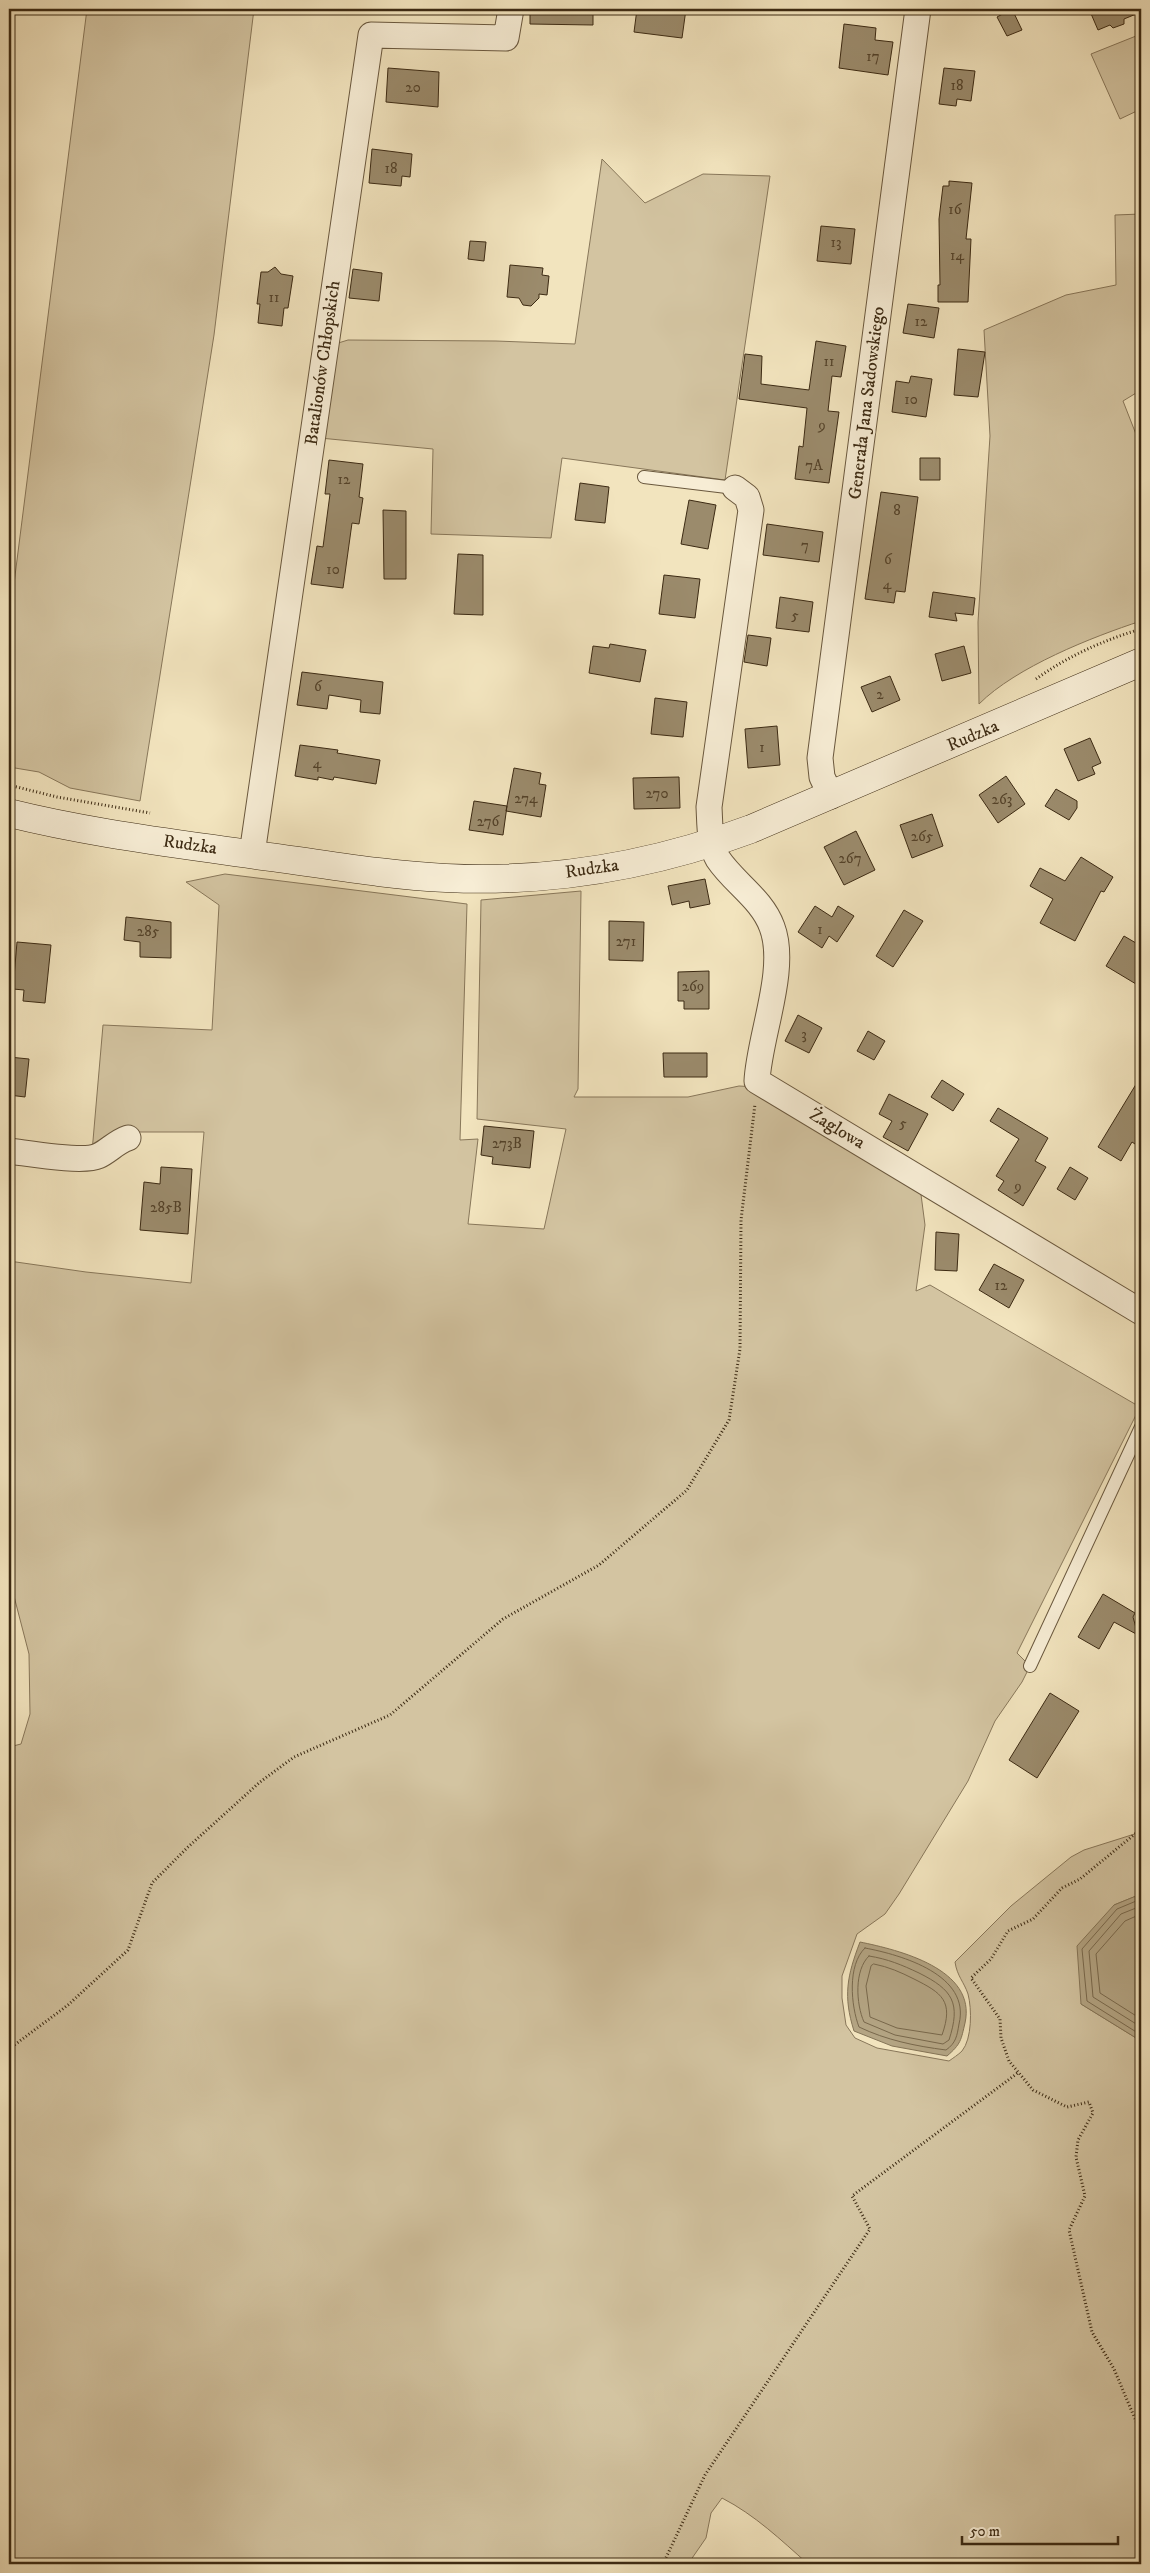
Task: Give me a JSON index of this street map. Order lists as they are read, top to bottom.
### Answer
{
  "streets": {
    "main road": ["Rudzka"],
    "street": ["Batalionów Chłopskich", "Generała Jana Sadowskiego", "Żaglowa"]
  },
  "crossings": [
    ["Batalionów Chłopskich", "Rudzka"],
    ["Generała Jana Sadowskiego", "Rudzka"]
  ],
  "house_numbers": [
    "17",
    "18",
    "20",
    "18",
    "16",
    "13",
    "14",
    "11",
    "12",
    "11",
    "10",
    "9",
    "7A",
    "12",
    "8",
    "7",
    "6",
    "10",
    "4",
    "5",
    "6",
    "2",
    "1",
    "4",
    "270",
    "274",
    "263",
    "276",
    "265",
    "267",
    "1",
    "285",
    "271",
    "269",
    "3",
    "5",
    "273B",
    "9",
    "285B",
    "12"
  ],
  "scale_bar": "50 m"
}
